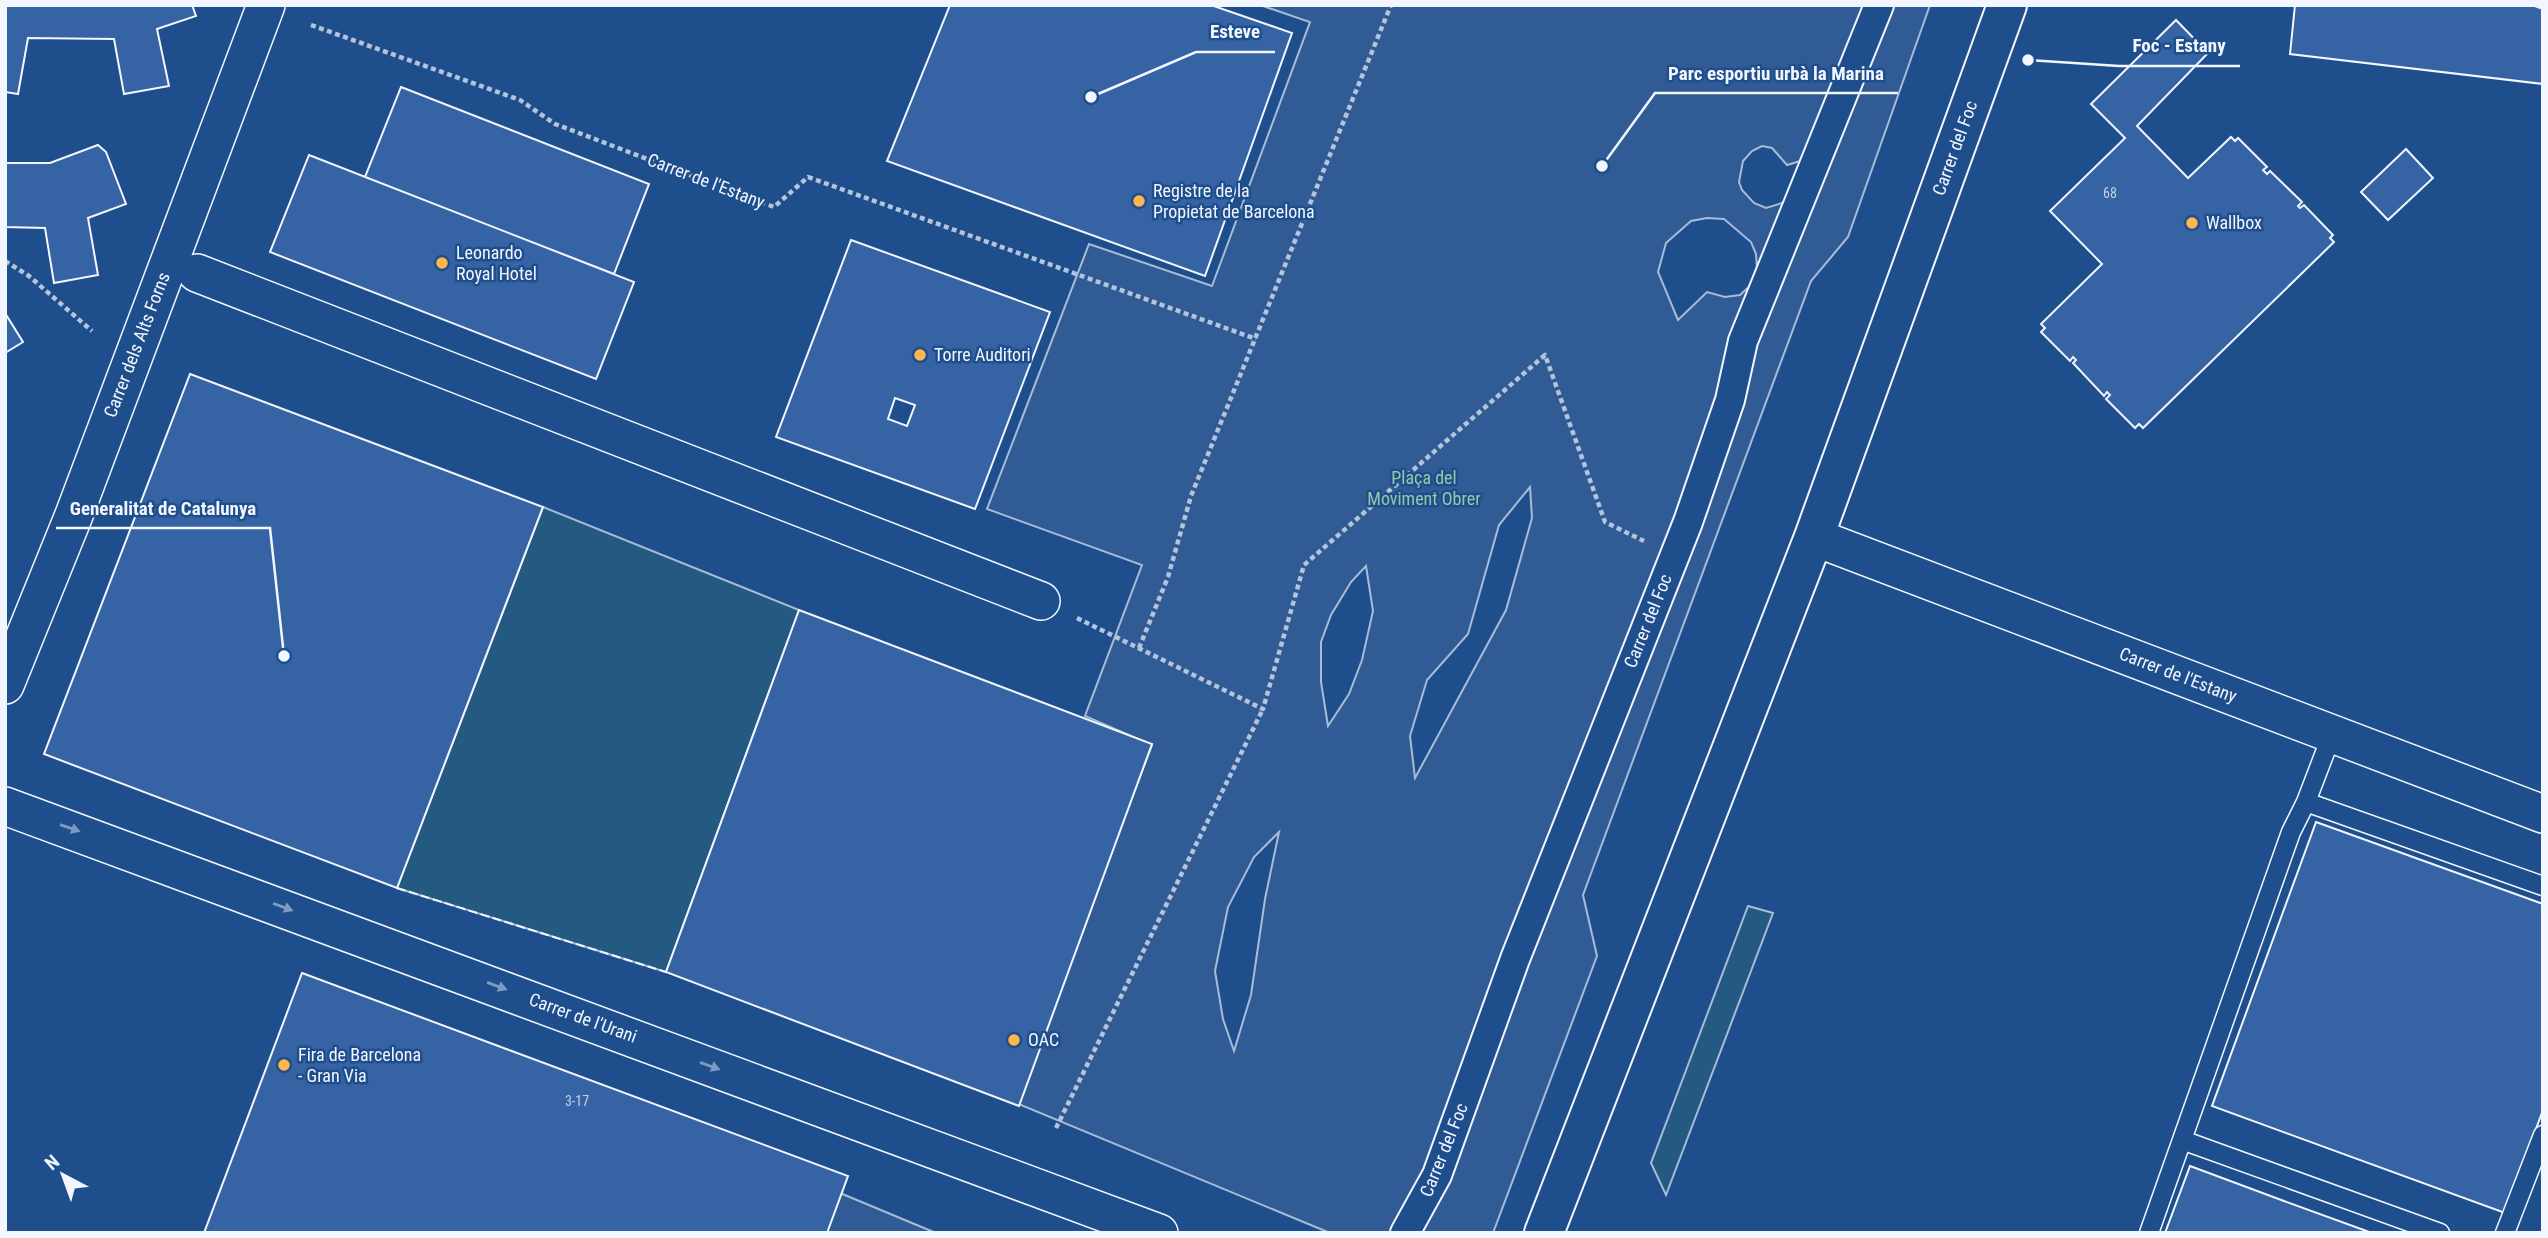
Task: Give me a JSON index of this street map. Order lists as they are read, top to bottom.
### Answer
{
  "streets": {
    "street": [
      "Carrer del Foc",
      "Carrer de l'Estany",
      "Carrer dels Alts Forns",
      "Carrer de l'Urani"
    ]
  },
  "crossings": [
    ["Carrer del Foc", "Carrer de l'Estany"]
  ],
  "one_way": ["Carrer de l'Urani"],
  "parks": ["Plaça del Moviment Obrer"],
  "places": [
    "Foc - Estany",
    "Esteve",
    "Parc esportiu urbà la Marina",
    "Registre de la Propietat de Barcelona",
    "Wallbox",
    "Leonardo Royal Hotel",
    "Torre Auditori",
    "Generalitat de Catalunya",
    "OAC",
    "Fira de Barcelona - Gran Via"
  ],
  "house_numbers": ["68", "3-17"],
  "north": "top left"
}
